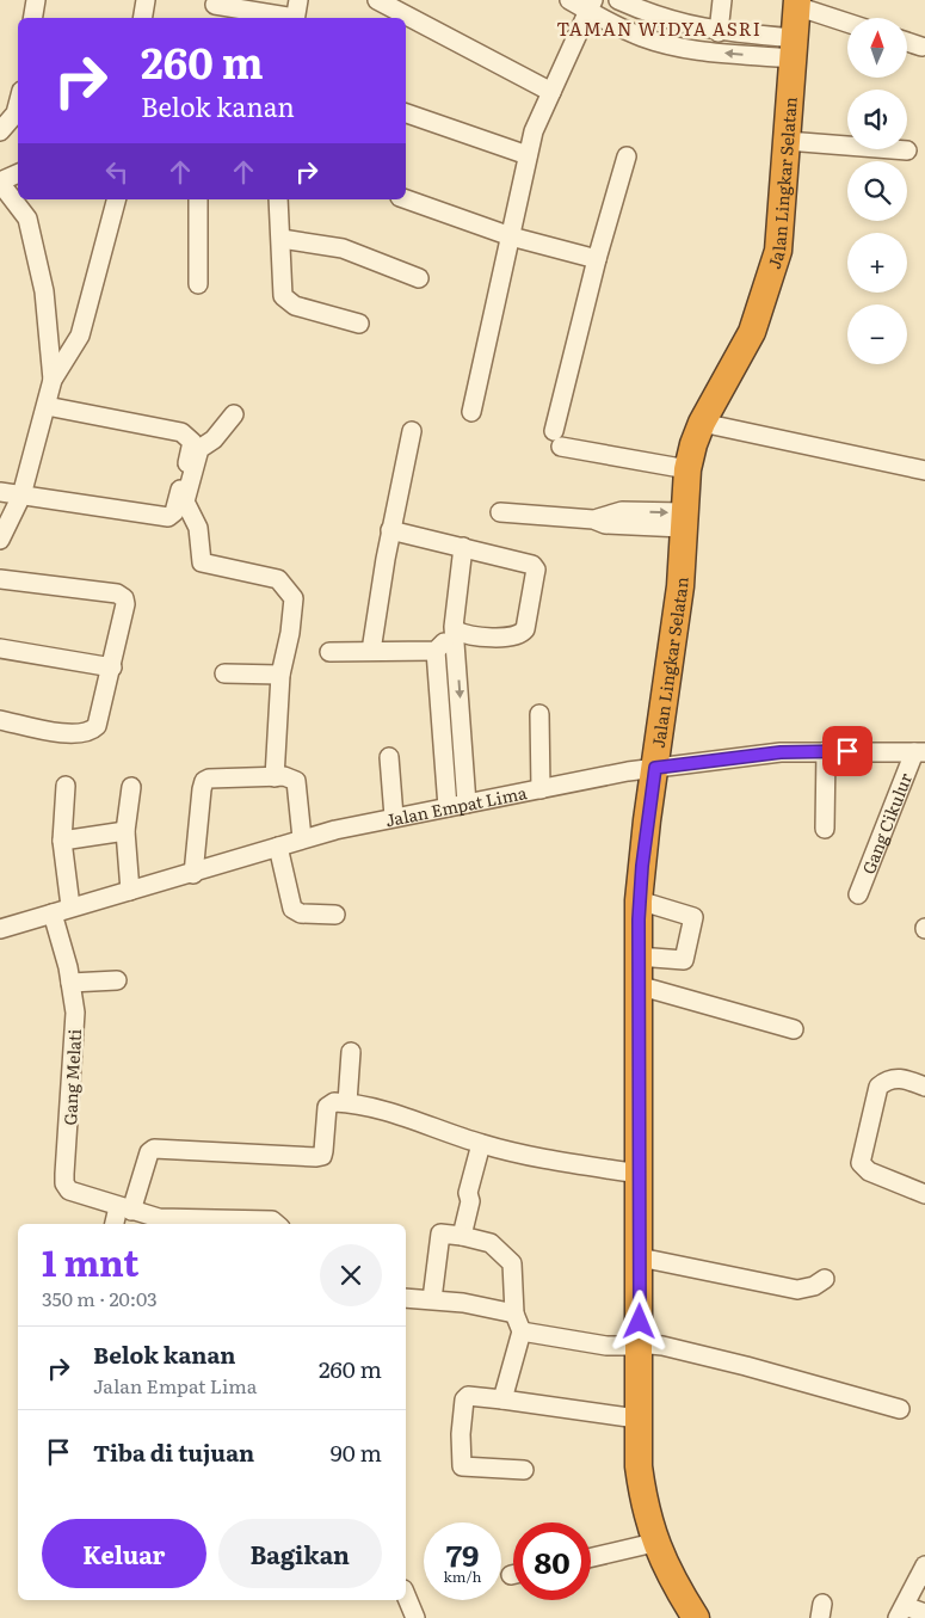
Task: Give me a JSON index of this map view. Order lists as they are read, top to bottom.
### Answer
{
  "streets": {
    "highway": ["Jalan Lingkar Selatan"],
    "street": ["Jalan Empat Lima", "Gang Cikulur", "Gang Melati"]
  },
  "crossings": [
    ["Jalan Lingkar Selatan", "Jalan Empat Lima"],
    ["Jalan Empat Lima", "Gang Cikulur"],
    ["Jalan Empat Lima", "Gang Melati"]
  ],
  "districts": ["TAMAN WIDYA ASRI"],
  "north": "top",
  "page": {
    "map_buttons": ["+", "−"],
    "turn": ["260 m", "Belok kanan"],
    "heading": ["1 mnt", "350 m · 20:03"],
    "list": [
      {
        "name": "Belok kanan",
        "note": "Jalan Empat Lima",
        "value": "260 m"
      },
      {
        "name": "Tiba di tujuan",
        "value": "90 m"
      }
    ],
    "buttons": ["Keluar", "Bagikan"],
    "speed": "79 km/h",
    "limit": "80"
  }
}
